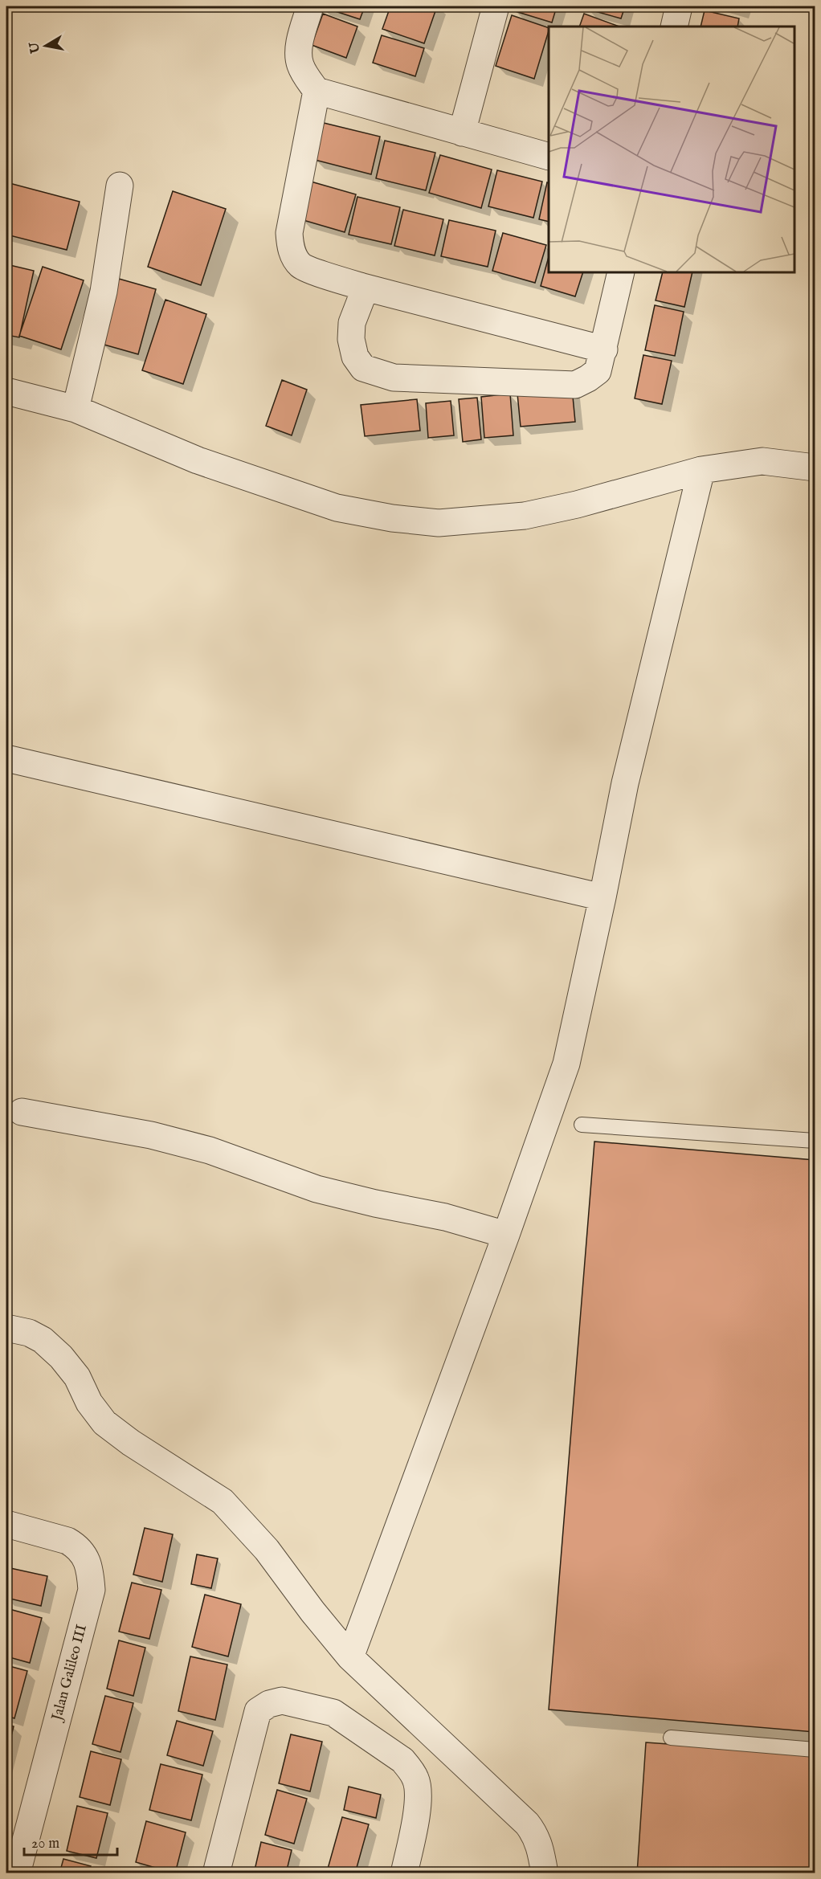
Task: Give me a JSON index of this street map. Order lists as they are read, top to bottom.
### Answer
{
  "streets": {
    "street": ["Jalan Galileo III"]
  },
  "scale_bar": "20 m",
  "north": "left"
}
